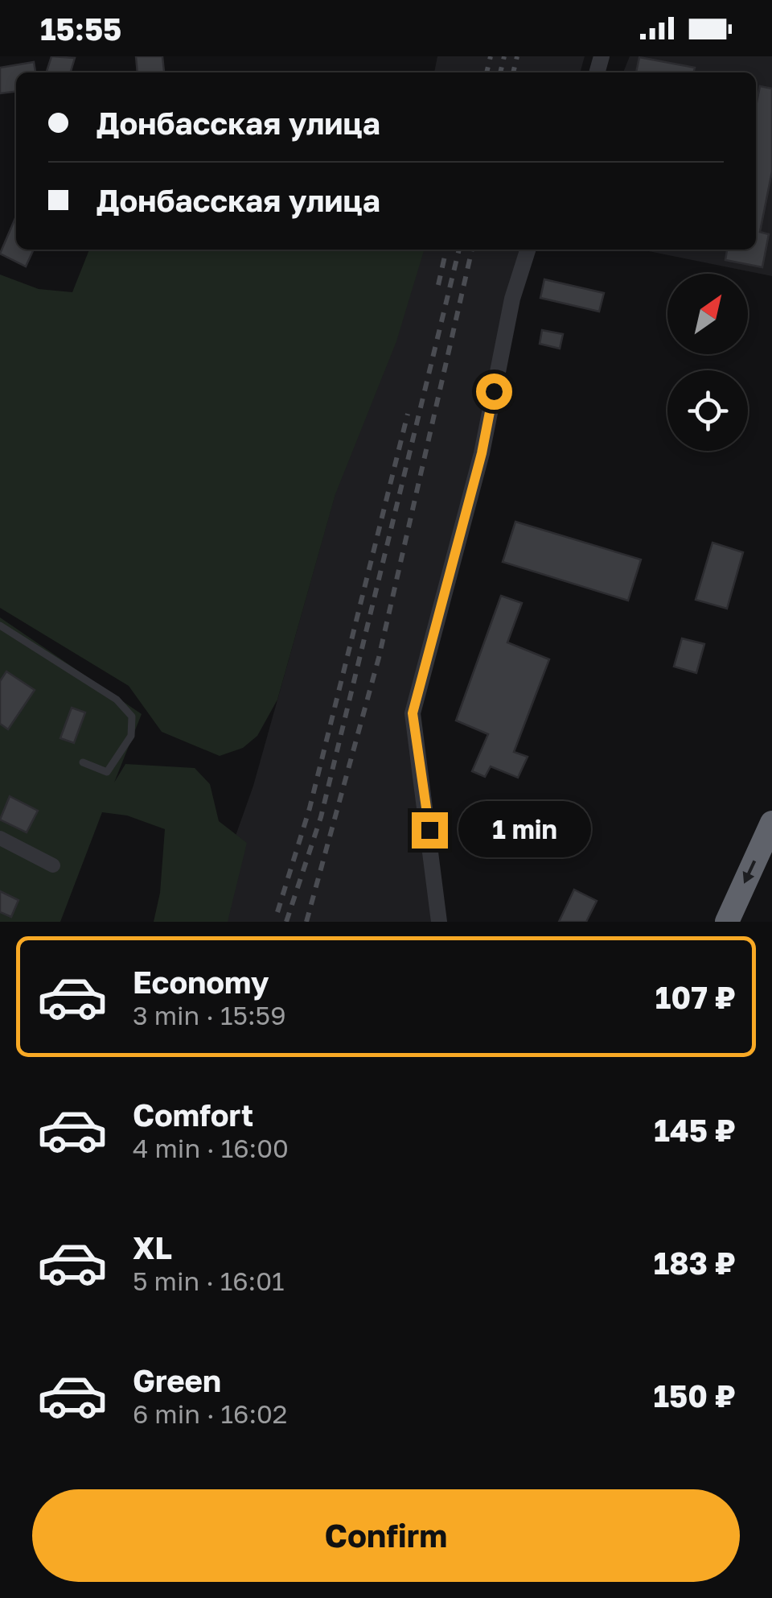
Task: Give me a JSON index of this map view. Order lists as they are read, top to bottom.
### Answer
{
  "north": "top right",
  "page": {
    "status": "15:55",
    "banner": ["Донбасская улица", "Донбасская улица"],
    "bubble": "1 min",
    "list": [
      {
        "name": "Economy",
        "note": "3 min · 15:59",
        "value": "107 ₽"
      },
      {
        "name": "Comfort",
        "note": "4 min · 16:00",
        "value": "145 ₽"
      },
      {
        "name": "XL",
        "note": "5 min · 16:01",
        "value": "183 ₽"
      },
      {
        "name": "Green",
        "note": "6 min · 16:02",
        "value": "150 ₽"
      }
    ],
    "buttons": "Confirm"
  }
}
